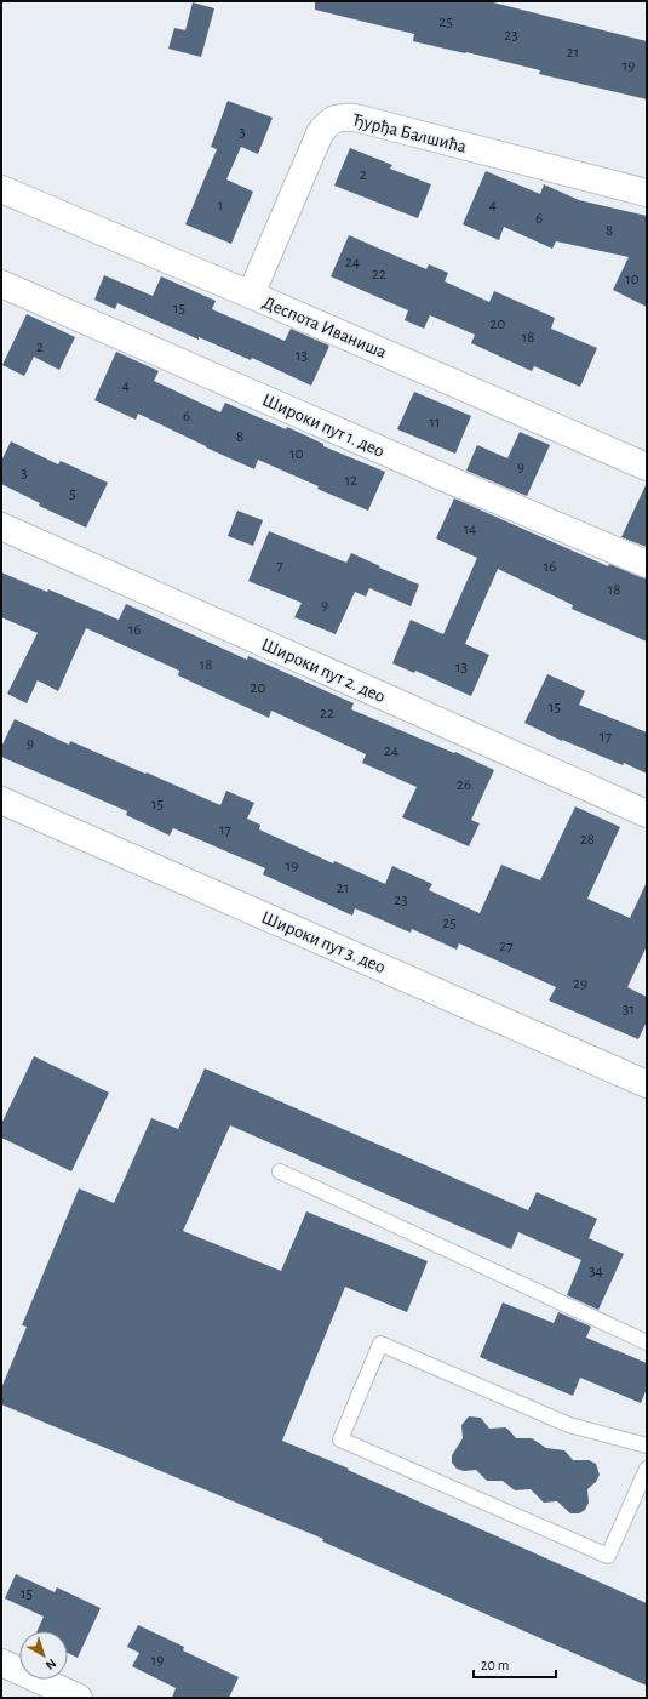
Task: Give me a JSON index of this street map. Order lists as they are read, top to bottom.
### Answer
{
  "streets": {
    "street": [
      "Ђурђа Балшића",
      "Деспота Иваниша",
      "Широки пут 1. део",
      "Широки пут 2. део",
      "Широки пут 3. део"
    ]
  },
  "crossings": [
    ["Ђурђа Балшића", "Деспота Иваниша"]
  ],
  "house_numbers": [
    "25",
    "23",
    "21",
    "19",
    "3",
    "2",
    "1",
    "4",
    "6",
    "8",
    "24",
    "22",
    "10",
    "15",
    "20",
    "18",
    "2",
    "13",
    "4",
    "6",
    "11",
    "8",
    "10",
    "9",
    "3",
    "12",
    "5",
    "14",
    "7",
    "16",
    "18",
    "9",
    "16",
    "18",
    "13",
    "20",
    "15",
    "22",
    "17",
    "9",
    "24",
    "26",
    "15",
    "17",
    "28",
    "19",
    "21",
    "23",
    "25",
    "27",
    "29",
    "31",
    "34",
    "15",
    "19"
  ],
  "scale_bar": "20 m",
  "north": "bottom right"
}
